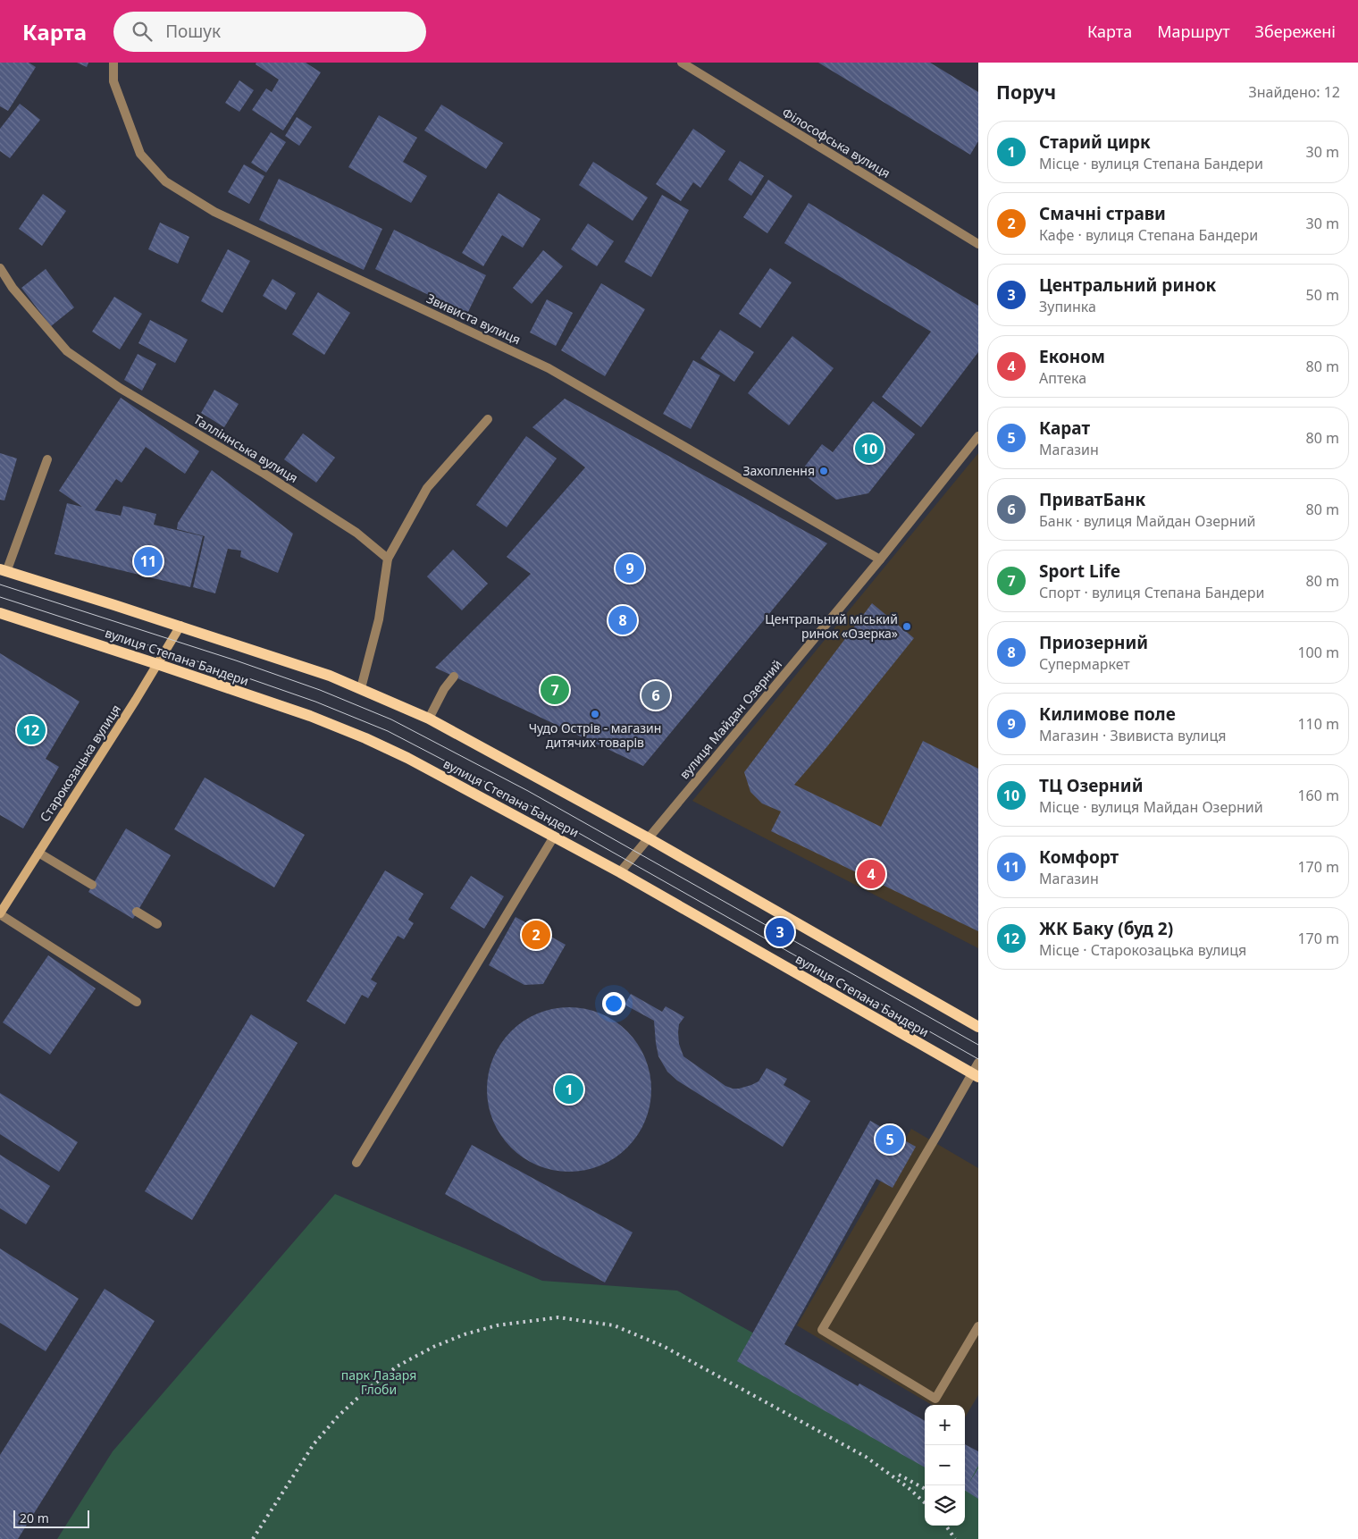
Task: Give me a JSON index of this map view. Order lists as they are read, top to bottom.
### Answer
{
  "streets": {
    "main road": ["вулиця Степана Бандери"],
    "street": [
      "Філософська вулиця",
      "Звивиста вулиця",
      "Талліннська вулиця",
      "вулиця Майдан Озерний",
      "Старокозацька вулиця"
    ]
  },
  "crossings": [
    ["Звивиста вулиця", "вулиця Майдан Озерний"],
    ["вулиця Степана Бандери", "вулиця Майдан Озерний"],
    ["вулиця Степана Бандери", "Старокозацька вулиця"]
  ],
  "parks": ["парк Лазаря Глоби"],
  "places": ["Захоплення", "Центральний міський ринок «Озерка»", "Чудо Острів - магазин дитячих товарів"],
  "scale_bar": "20 m",
  "page": {
    "header": "Карта",
    "search": "Пошук",
    "nav": ["Карта", "Маршрут", "Збережені"],
    "heading": ["Поруч", "Знайдено: 12"],
    "list": [
      {
        "mark": "1",
        "name": "Старий цирк",
        "note": "Місце · вулиця Степана Бандери",
        "value": "30 m"
      },
      {
        "mark": "2",
        "name": "Смачні страви",
        "note": "Кафе · вулиця Степана Бандери",
        "value": "30 m"
      },
      {
        "mark": "3",
        "name": "Центральний ринок",
        "note": "Зупинка",
        "value": "50 m"
      },
      {
        "mark": "4",
        "name": "Економ",
        "note": "Аптека",
        "value": "80 m"
      },
      {
        "mark": "5",
        "name": "Карат",
        "note": "Магазин",
        "value": "80 m"
      },
      {
        "mark": "6",
        "name": "ПриватБанк",
        "note": "Банк · вулиця Майдан Озерний",
        "value": "80 m"
      },
      {
        "mark": "7",
        "name": "Sport Life",
        "note": "Спорт · вулиця Степана Бандери",
        "value": "80 m"
      },
      {
        "mark": "8",
        "name": "Приозерний",
        "note": "Супермаркет",
        "value": "100 m"
      },
      {
        "mark": "9",
        "name": "Килимове поле",
        "note": "Магазин · Звивиста вулиця",
        "value": "110 m"
      },
      {
        "mark": "10",
        "name": "ТЦ Озерний",
        "note": "Місце · вулиця Майдан Озерний",
        "value": "160 m"
      },
      {
        "mark": "11",
        "name": "Комфорт",
        "note": "Магазин",
        "value": "170 m"
      },
      {
        "mark": "12",
        "name": "ЖК Баку (буд 2)",
        "note": "Місце · Старокозацька вулиця",
        "value": "170 m"
      }
    ],
    "pins": [
      "10",
      "11",
      "9",
      "8",
      "7",
      "6",
      "12",
      "4",
      "3",
      "2",
      "1",
      "5"
    ],
    "map_buttons": ["+", "−"],
    "scale": "20 m"
  }
}
